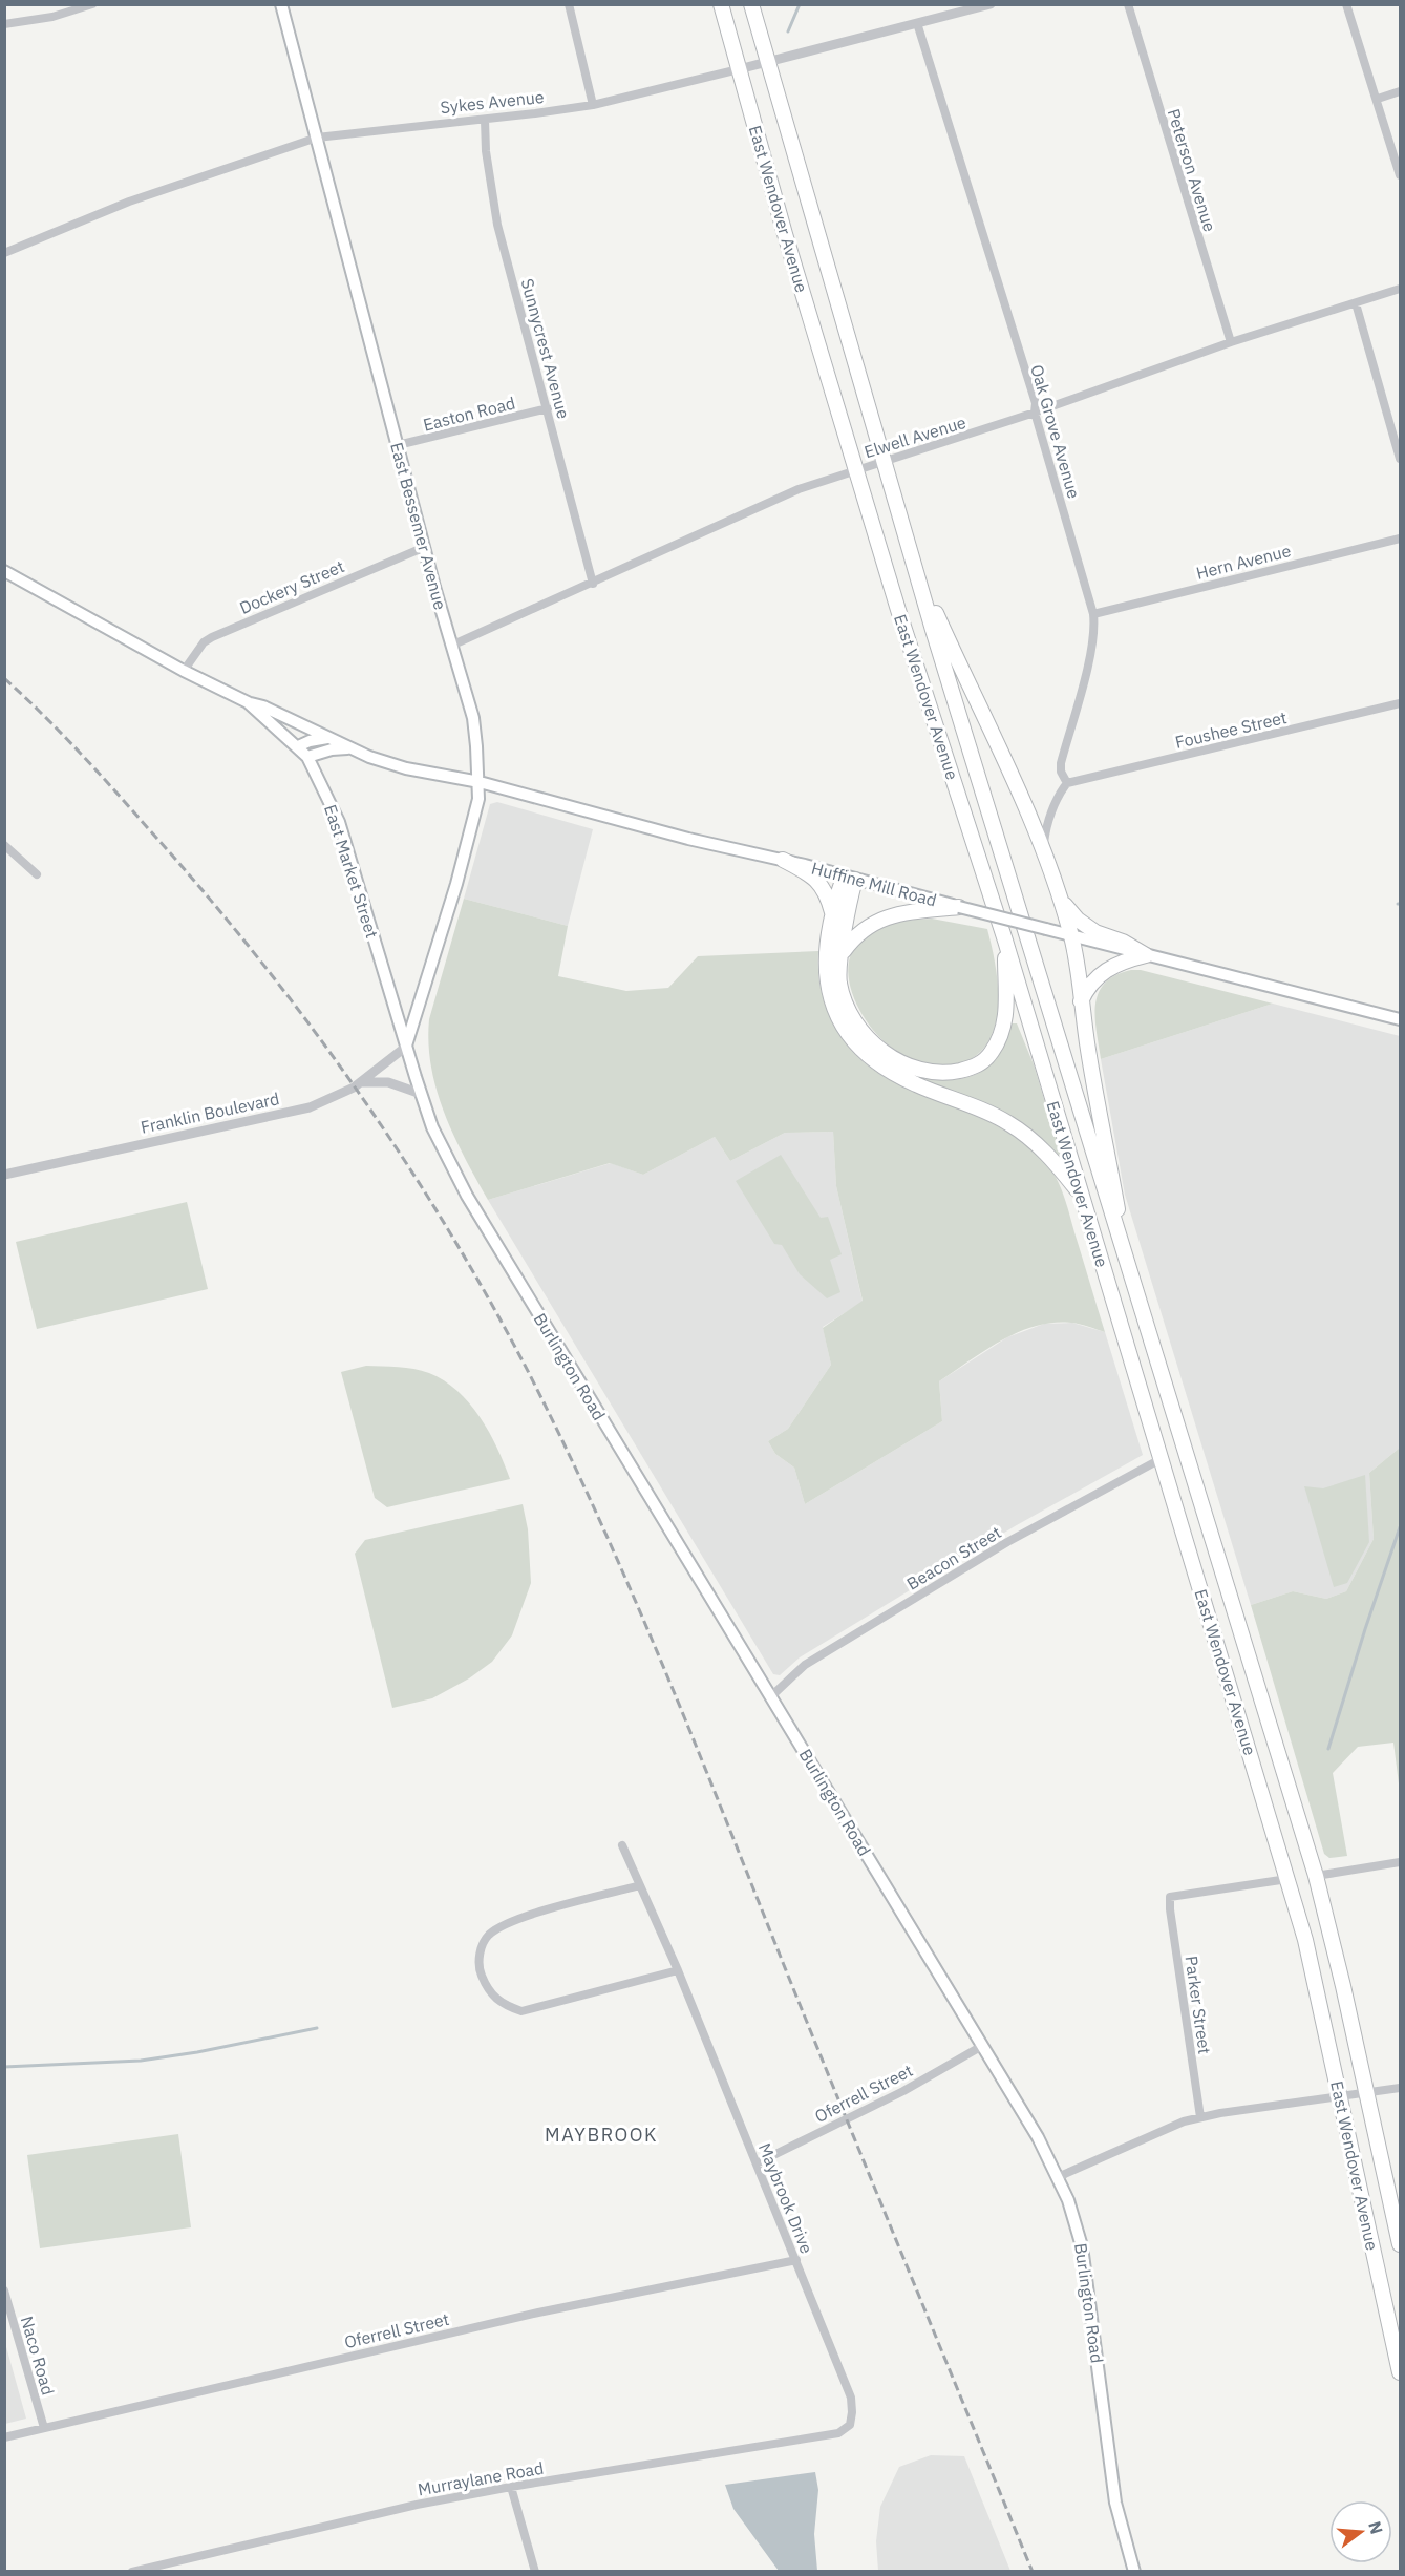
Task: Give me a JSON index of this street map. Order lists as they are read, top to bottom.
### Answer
{
  "streets": {
    "highway": ["East Wendover Avenue"],
    "main road": [
      "East Bessemer Avenue",
      "East Market Street",
      "Huffine Mill Road",
      "Burlington Road"
    ],
    "street": [
      "Sykes Avenue",
      "Peterson Avenue",
      "Sunnycrest Avenue",
      "Easton Road",
      "Oak Grove Avenue",
      "Elwell Avenue",
      "Hern Avenue",
      "Dockery Street",
      "Foushee Street",
      "Franklin Boulevard",
      "Beacon Street",
      "Parker Street",
      "Oferrell Street",
      "Maybrook Drive",
      "Naco Road",
      "Murraylane Road"
    ]
  },
  "crossings": [
    ["Sykes Avenue", "East Wendover Avenue"],
    ["Sykes Avenue", "Sunnycrest Avenue"],
    ["Sykes Avenue", "Oak Grove Avenue"],
    ["Sykes Avenue", "East Bessemer Avenue"],
    ["Peterson Avenue", "Elwell Avenue"],
    ["East Wendover Avenue", "Elwell Avenue"],
    ["East Wendover Avenue", "Beacon Street"],
    ["East Wendover Avenue", "Parker Street"],
    ["Sunnycrest Avenue", "Easton Road"],
    ["Sunnycrest Avenue", "Elwell Avenue"],
    ["Easton Road", "East Bessemer Avenue"],
    ["Oak Grove Avenue", "Elwell Avenue"],
    ["Oak Grove Avenue", "Hern Avenue"],
    ["Oak Grove Avenue", "Foushee Street"],
    ["Elwell Avenue", "East Bessemer Avenue"],
    ["East Bessemer Avenue", "Dockery Street"],
    ["East Bessemer Avenue", "East Market Street"],
    ["East Bessemer Avenue", "Huffine Mill Road"],
    ["East Bessemer Avenue", "Franklin Boulevard"],
    ["Dockery Street", "East Market Street"],
    ["East Market Street", "Huffine Mill Road"],
    ["East Market Street", "Franklin Boulevard"],
    ["East Market Street", "Burlington Road"],
    ["Burlington Road", "Beacon Street"],
    ["Burlington Road", "Oferrell Street"],
    ["Oferrell Street", "Maybrook Drive"],
    ["Oferrell Street", "Naco Road"],
    ["Maybrook Drive", "Murraylane Road"]
  ],
  "districts": ["MAYBROOK"],
  "north": "right"
}
